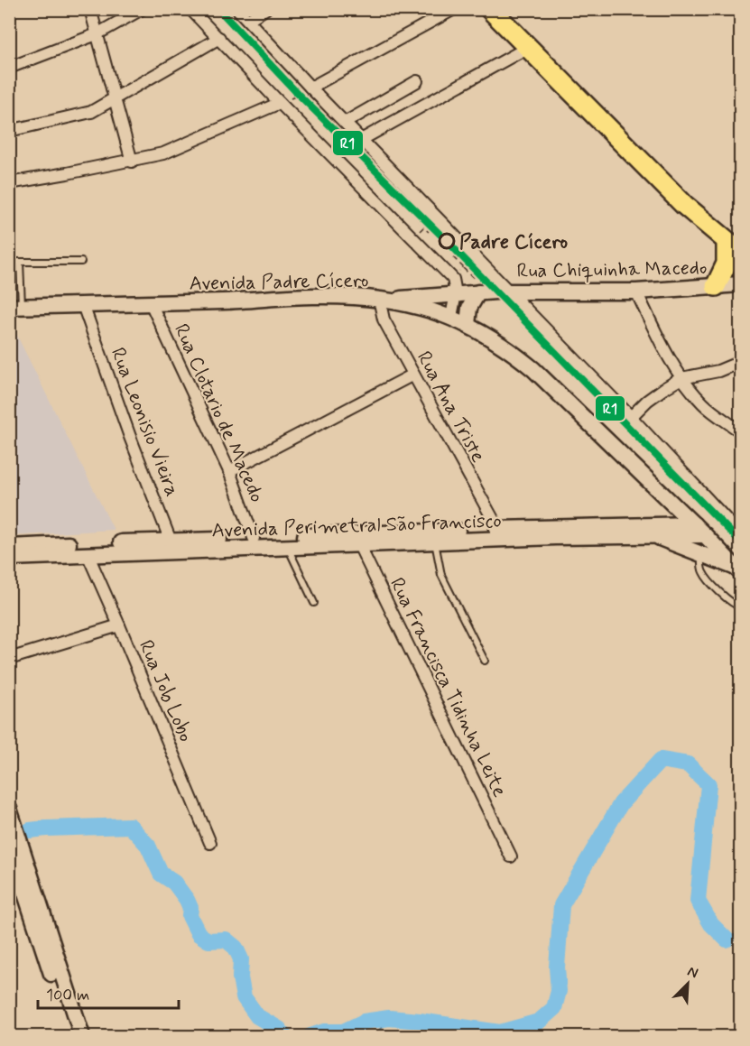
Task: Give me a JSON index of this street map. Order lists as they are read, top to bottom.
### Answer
{
  "streets": {
    "main road": ["Rua Chiquinha Macedo", "Avenida Padre Cícero", "Avenida Perimetral São Francisco"],
    "street": [
      "Rua Ana Triste",
      "Rua Clotario de Macedo",
      "Rua Leonisio Vieira",
      "Rua Francisca Tidinha Leite",
      "Rua Job Lobo"
    ]
  },
  "crossings": [
    ["Rua Chiquinha Macedo", "Avenida Padre Cícero"],
    ["Rua Chiquinha Macedo", "Rua Ana Triste"],
    ["Avenida Padre Cícero", "Rua Ana Triste"],
    ["Avenida Padre Cícero", "Rua Clotario de Macedo"],
    ["Avenida Padre Cícero", "Rua Leonisio Vieira"],
    ["Avenida Padre Cícero", "Avenida Perimetral São Francisco"],
    ["Rua Ana Triste", "Avenida Perimetral São Francisco"],
    ["Rua Clotario de Macedo", "Avenida Perimetral São Francisco"],
    ["Rua Leonisio Vieira", "Avenida Perimetral São Francisco"],
    ["Avenida Perimetral São Francisco", "Rua Francisca Tidinha Leite"],
    ["Avenida Perimetral São Francisco", "Rua Job Lobo"]
  ],
  "places": ["Padre Cícero"],
  "lines": ["transit line R1"],
  "scale_bar": "100 m",
  "north": "top right"
}
